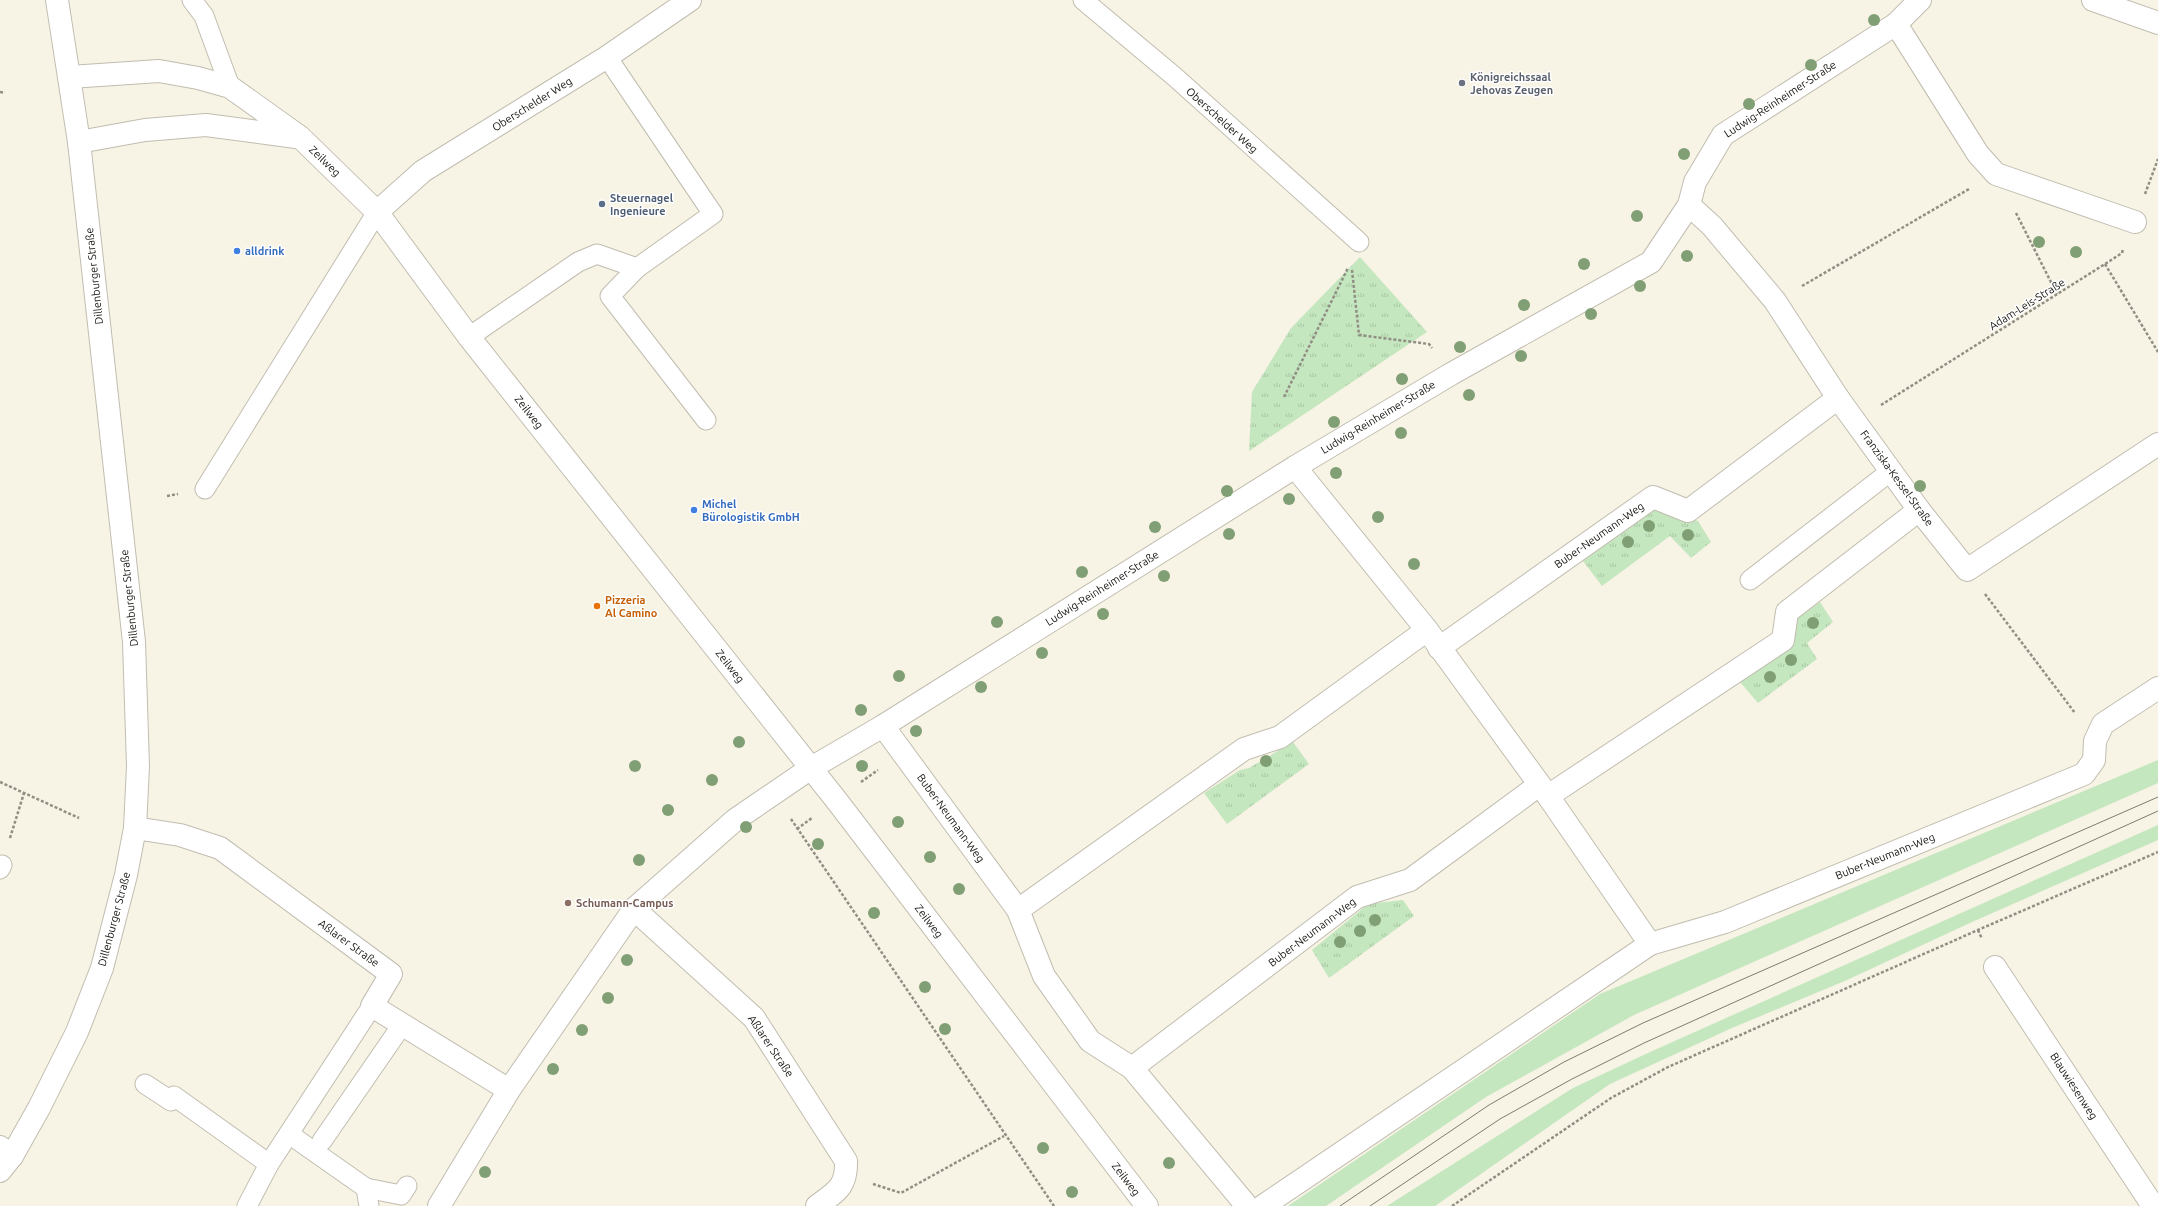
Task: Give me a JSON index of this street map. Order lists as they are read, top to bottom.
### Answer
{
  "streets": {
    "street": [
      "Ludwig-Reinheimer-Straße",
      "Oberschelder Weg",
      "Zeilweg",
      "Dillenburger Straße",
      "Franziska-Kessel-Straße",
      "Buber-Neumann-Weg",
      "Aßlarer Straße",
      "Blauwiesenweg"
    ],
    "path": ["Adam-Leis-Straße"]
  },
  "crossings": [
    ["Ludwig-Reinheimer-Straße", "Zeilweg"],
    ["Ludwig-Reinheimer-Straße", "Franziska-Kessel-Straße"],
    ["Ludwig-Reinheimer-Straße", "Buber-Neumann-Weg"],
    ["Oberschelder Weg", "Zeilweg"],
    ["Zeilweg", "Dillenburger Straße"],
    ["Dillenburger Straße", "Aßlarer Straße"],
    ["Adam-Leis-Straße", "Franziska-Kessel-Straße"],
    ["Franziska-Kessel-Straße", "Buber-Neumann-Weg"]
  ],
  "places": [
    "Königreichssaal Jehovas Zeugen",
    "Steuernagel Ingenieure",
    "alldrink",
    "Michel Bürologistik GmbH",
    "Pizzeria Al Camino",
    "Schumann-Campus"
  ]
}
